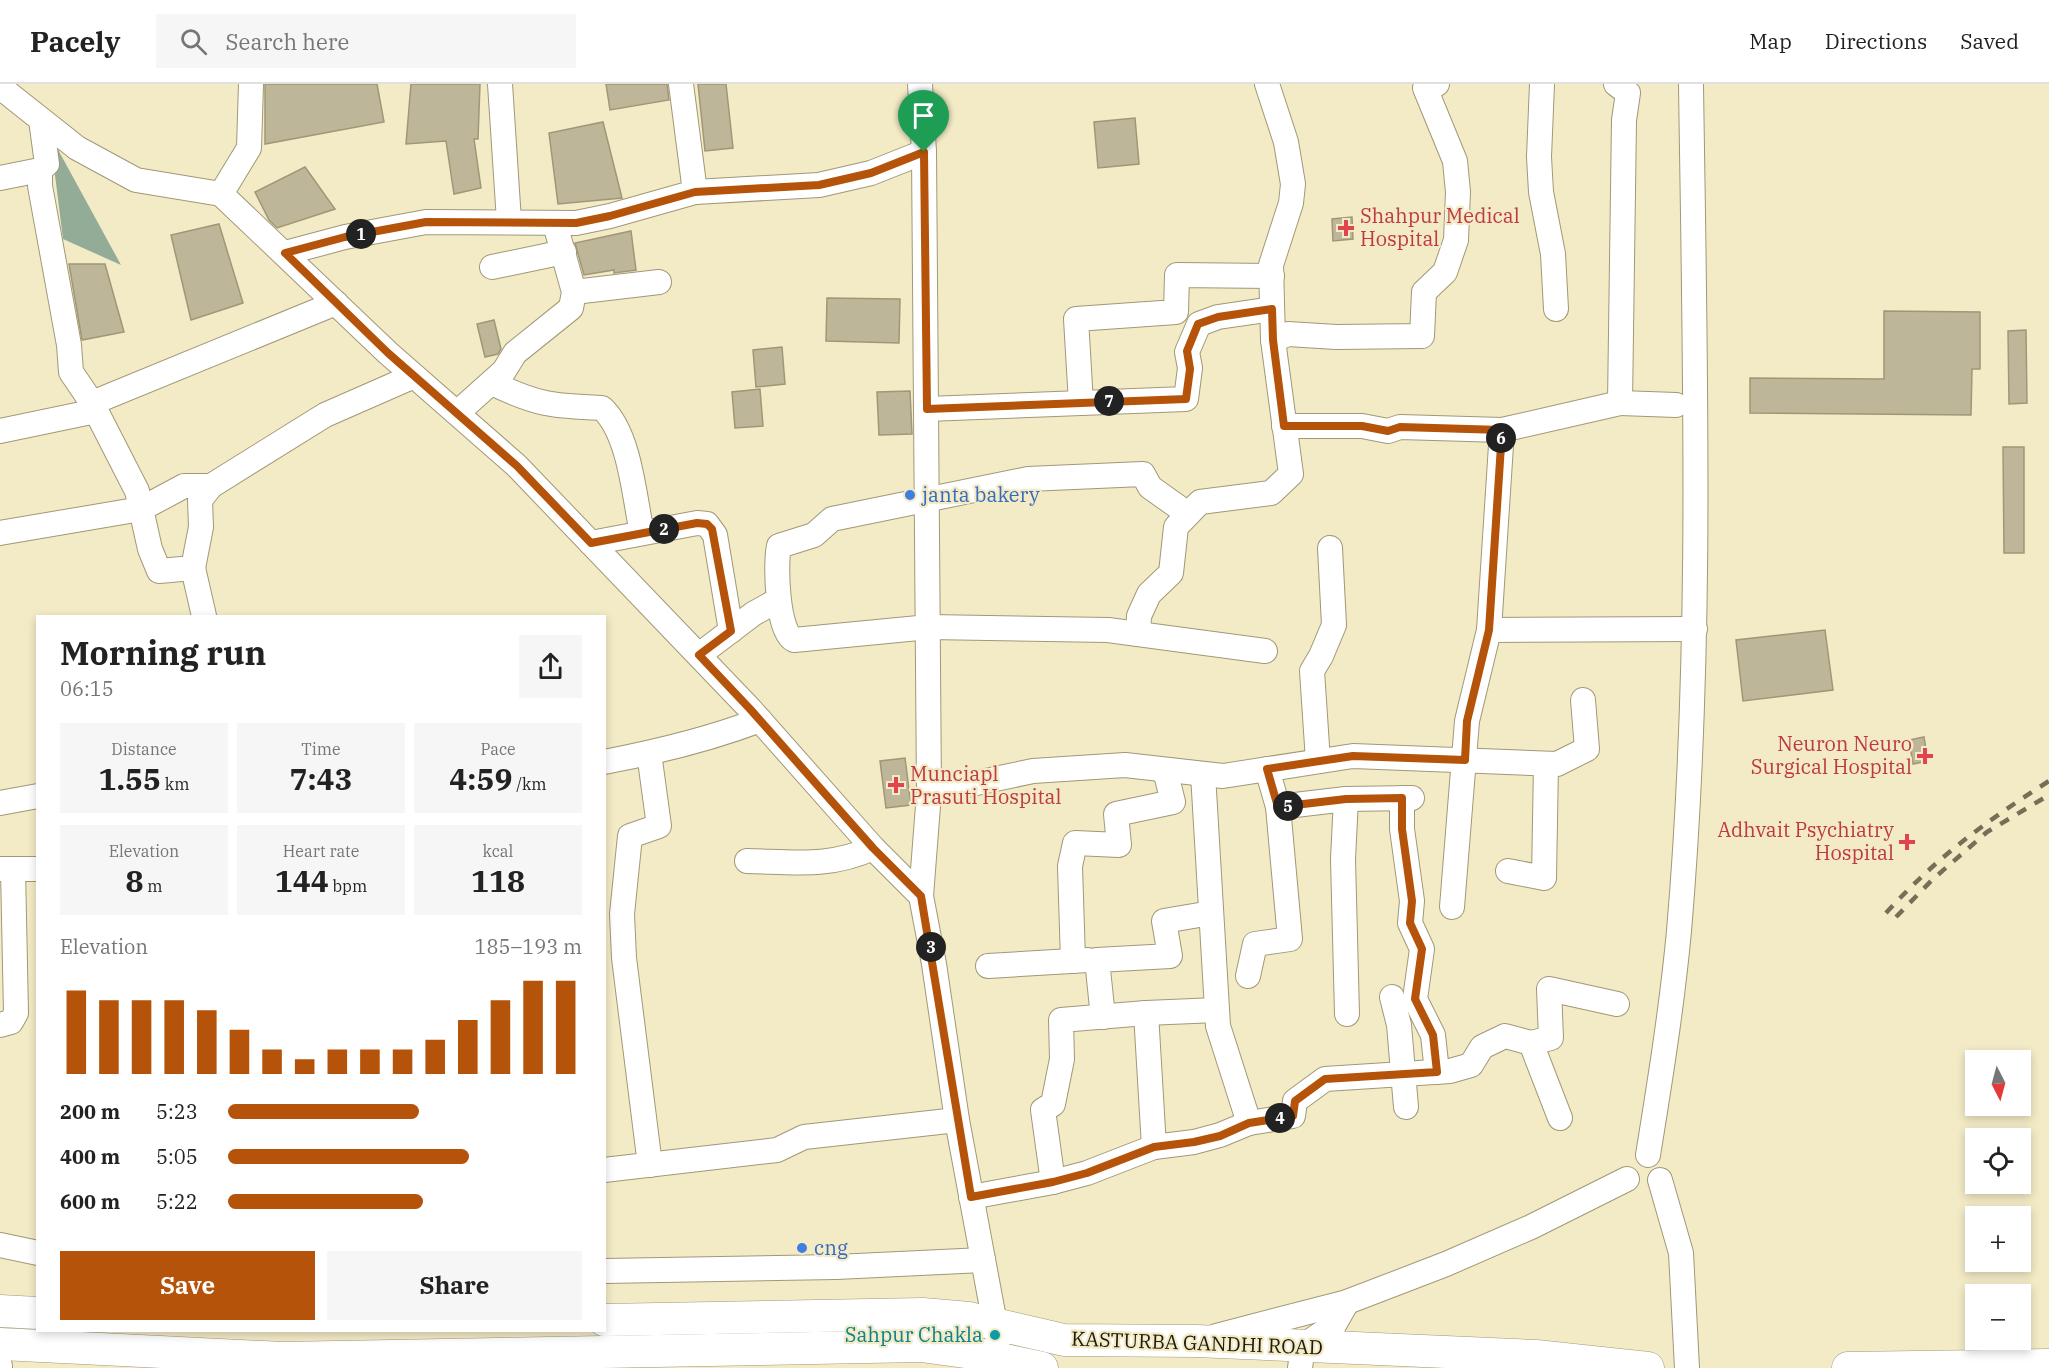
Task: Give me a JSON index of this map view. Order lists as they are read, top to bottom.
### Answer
{
  "streets": {
    "main road": ["KASTURBA GANDHI ROAD"]
  },
  "places": {
    "health": [
      "Shahpur Medical Hospital",
      "Neuron Neuro Surgical Hospital",
      "Munciapl Prasuti Hospital",
      "Adhvait Psychiatry Hospital"
    ],
    "other": ["janta bakery", "cng", "Sahpur Chakla"]
  },
  "north": "bottom",
  "page": {
    "header": "Pacely",
    "search": "Search here",
    "nav": ["Map", "Directions", "Saved"],
    "pins": [
      "1",
      "7",
      "6",
      "2",
      "5",
      "3",
      "4"
    ],
    "heading": ["Morning run", "06:15"],
    "stats": [
      ["Distance", "1.55 km"],
      ["Time", "7:43"],
      ["Pace", "4:59 /km"],
      ["Elevation", "8 m"],
      ["Heart rate", "144 bpm"],
      ["kcal", "118"]
    ],
    "chart": ["Elevation", "185–193 m"],
    "map_buttons": ["+", "−"],
    "list": [
      {
        "name": "200 m",
        "note": "5:23"
      },
      {
        "name": "400 m",
        "note": "5:05"
      },
      {
        "name": "600 m",
        "note": "5:22"
      }
    ],
    "buttons": ["Save", "Share"]
  }
}
